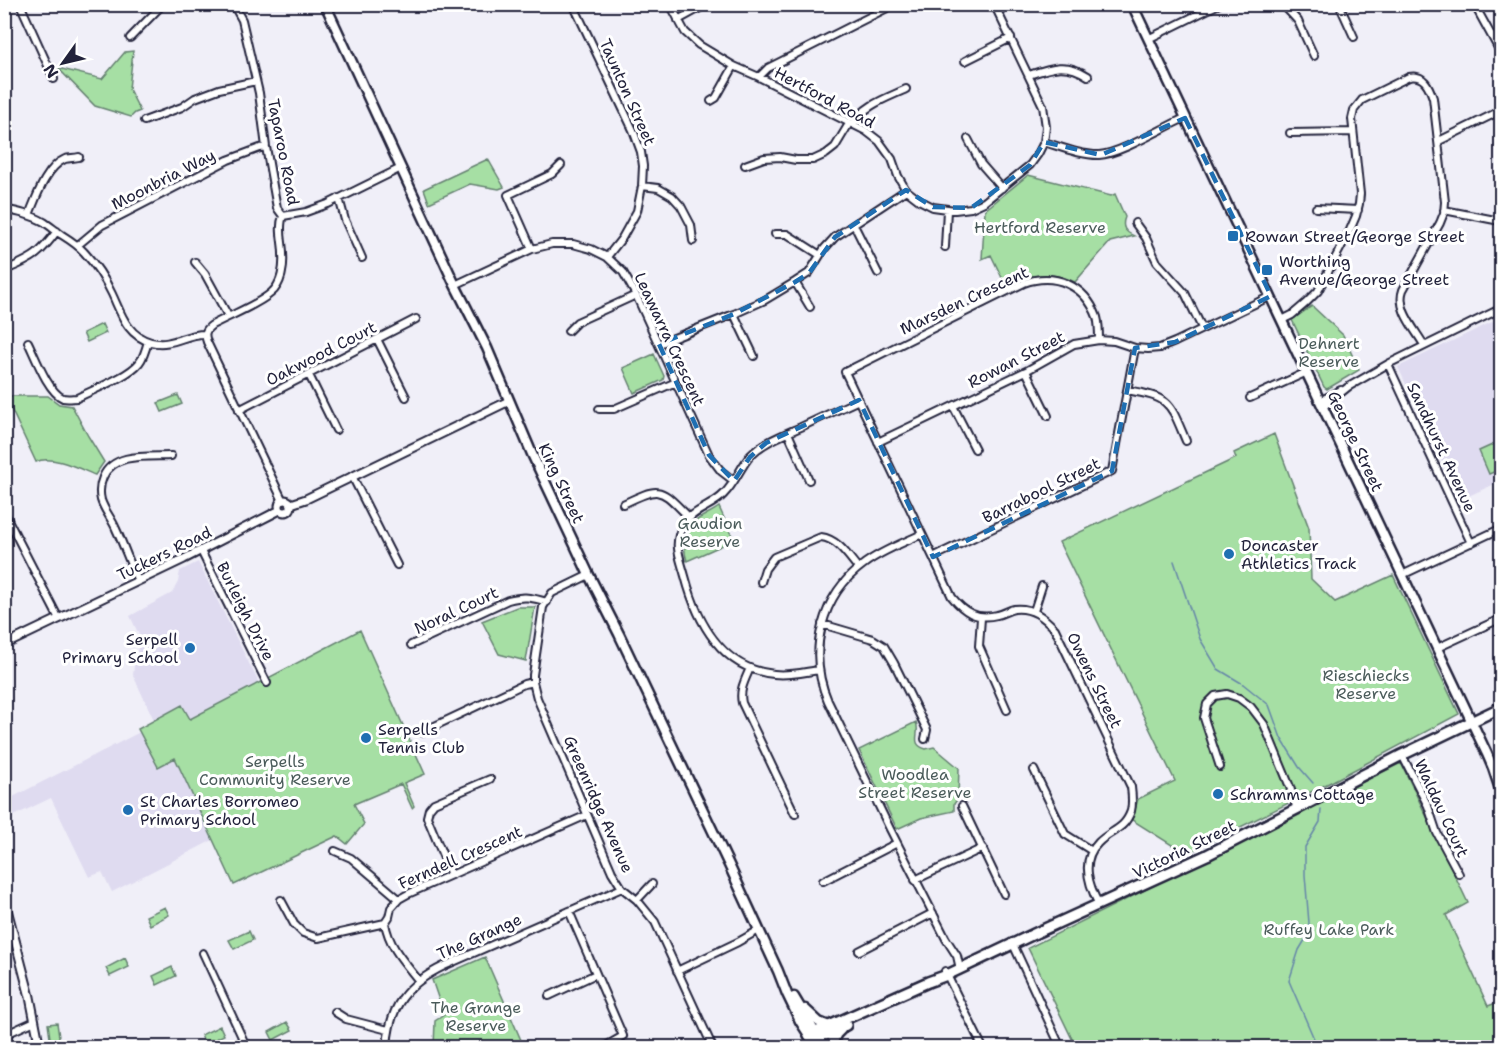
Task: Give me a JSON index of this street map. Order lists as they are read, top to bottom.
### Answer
{
  "streets": {
    "main road": ["George Street", "King Street", "Victoria Street"],
    "street": [
      "Taunton Street",
      "Hertford Road",
      "Taparoo Road",
      "Moonbria Way",
      "Marsden Crescent",
      "Leawarra Crescent",
      "Oakwood Court",
      "Rowan Street",
      "Sandhurst Avenue",
      "Barrabool Street",
      "Tuckers Road",
      "Noral Court",
      "Burleigh Drive",
      "Owens Street",
      "Greenridge Avenue",
      "Waldau Court",
      "Ferndell Crescent",
      "The Grange"
    ]
  },
  "crossings": [
    ["Taunton Street", "Leawarra Crescent"],
    ["Taparoo Road", "Moonbria Way"],
    ["Marsden Crescent", "Rowan Street"],
    ["Leawarra Crescent", "King Street"],
    ["Rowan Street", "George Street"],
    ["Rowan Street", "Barrabool Street"],
    ["George Street", "Victoria Street"],
    ["King Street", "Victoria Street"],
    ["Tuckers Road", "Burleigh Drive"],
    ["Noral Court", "Greenridge Avenue"],
    ["Greenridge Avenue", "Ferndell Crescent"],
    ["Greenridge Avenue", "The Grange"],
    ["Waldau Court", "Victoria Street"]
  ],
  "parks": [
    "Hertford Reserve",
    "Dehnert Reserve",
    "Gaudion Reserve",
    "Rieschiecks Reserve",
    "Serpells Community Reserve",
    "Woodlea Street Reserve",
    "Ruffey Lake Park",
    "The Grange Reserve"
  ],
  "places": {
    "transit": ["Rowan Street/George Street", "Worthing Avenue/George Street"],
    "other": [
      "Doncaster Athletics Track",
      "Serpell Primary School",
      "Serpells Tennis Club",
      "Schramms Cottage",
      "St Charles Borromeo Primary School"
    ]
  },
  "north": "bottom left"
}
